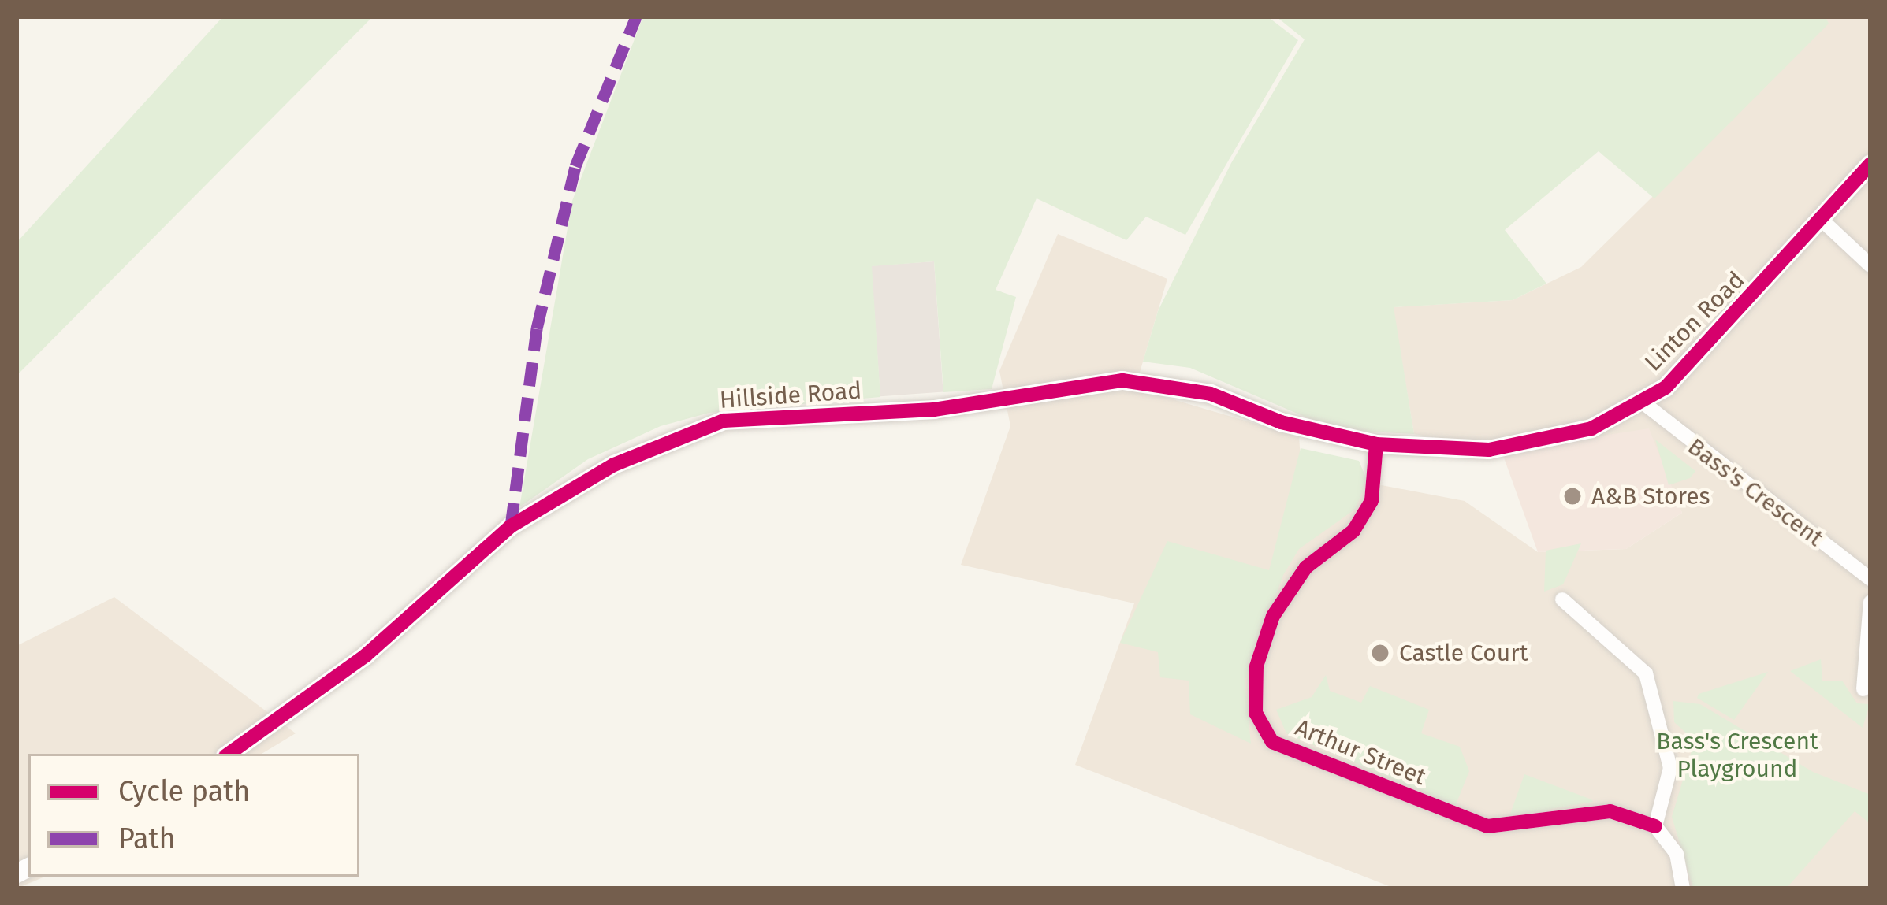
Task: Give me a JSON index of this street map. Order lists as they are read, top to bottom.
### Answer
{
  "streets": {
    "street": [
      "Linton Road",
      "Hillside Road",
      "Bass's Crescent",
      "Arthur Street"
    ]
  },
  "crossings": [
    ["Linton Road", "Hillside Road"],
    ["Linton Road", "Bass's Crescent"],
    ["Linton Road", "Arthur Street"]
  ],
  "parks": ["Bass's Crescent Playground"],
  "places": ["A&B Stores", "Castle Court"],
  "legend": ["Cycle path", "Path"]
}
